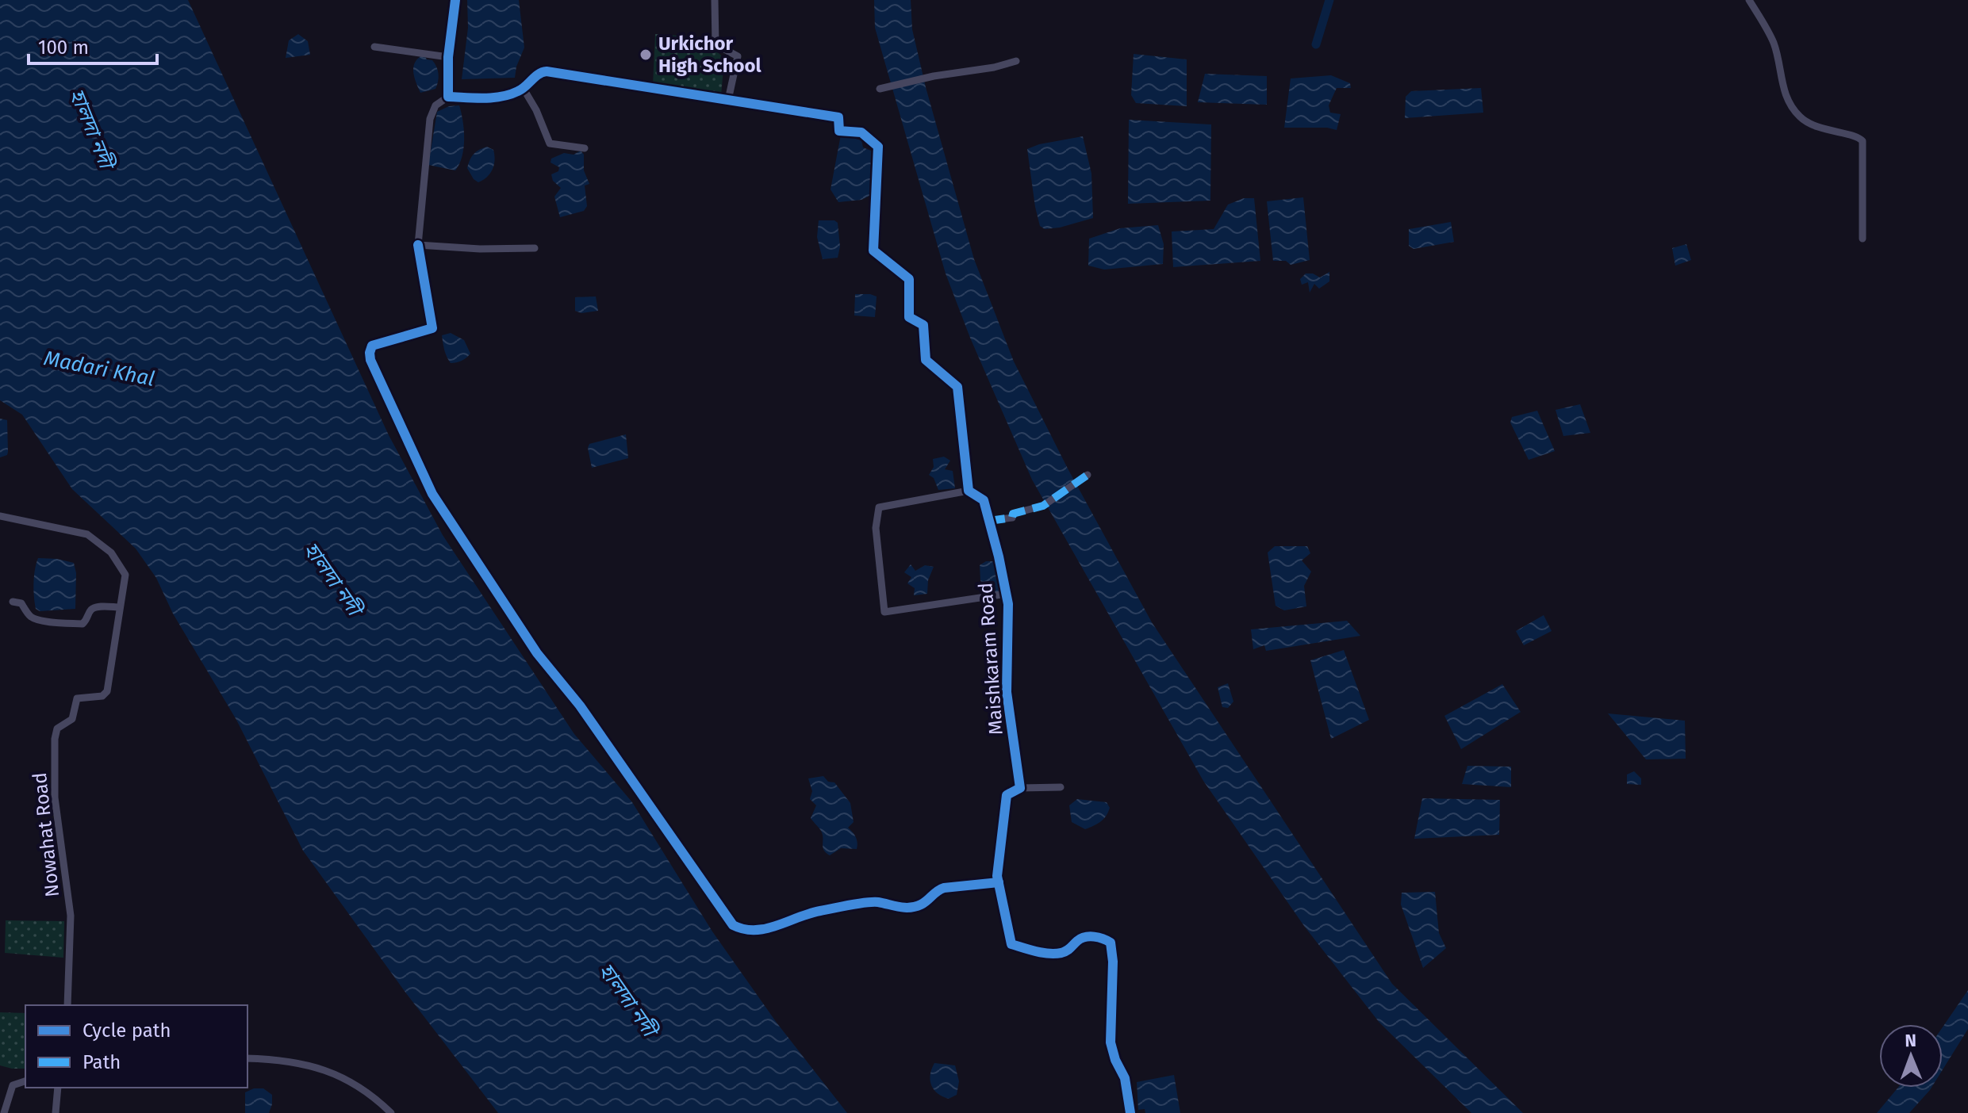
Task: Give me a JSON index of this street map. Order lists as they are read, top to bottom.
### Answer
{
  "streets": {
    "street": ["Maishkaram Road", "Nowahat Road"]
  },
  "water": ["হালদা নদী", "Madari Khal"],
  "places": ["Urkichor High School"],
  "legend": ["Cycle path", "Path"],
  "scale_bar": "100 m",
  "north": "top"
}
